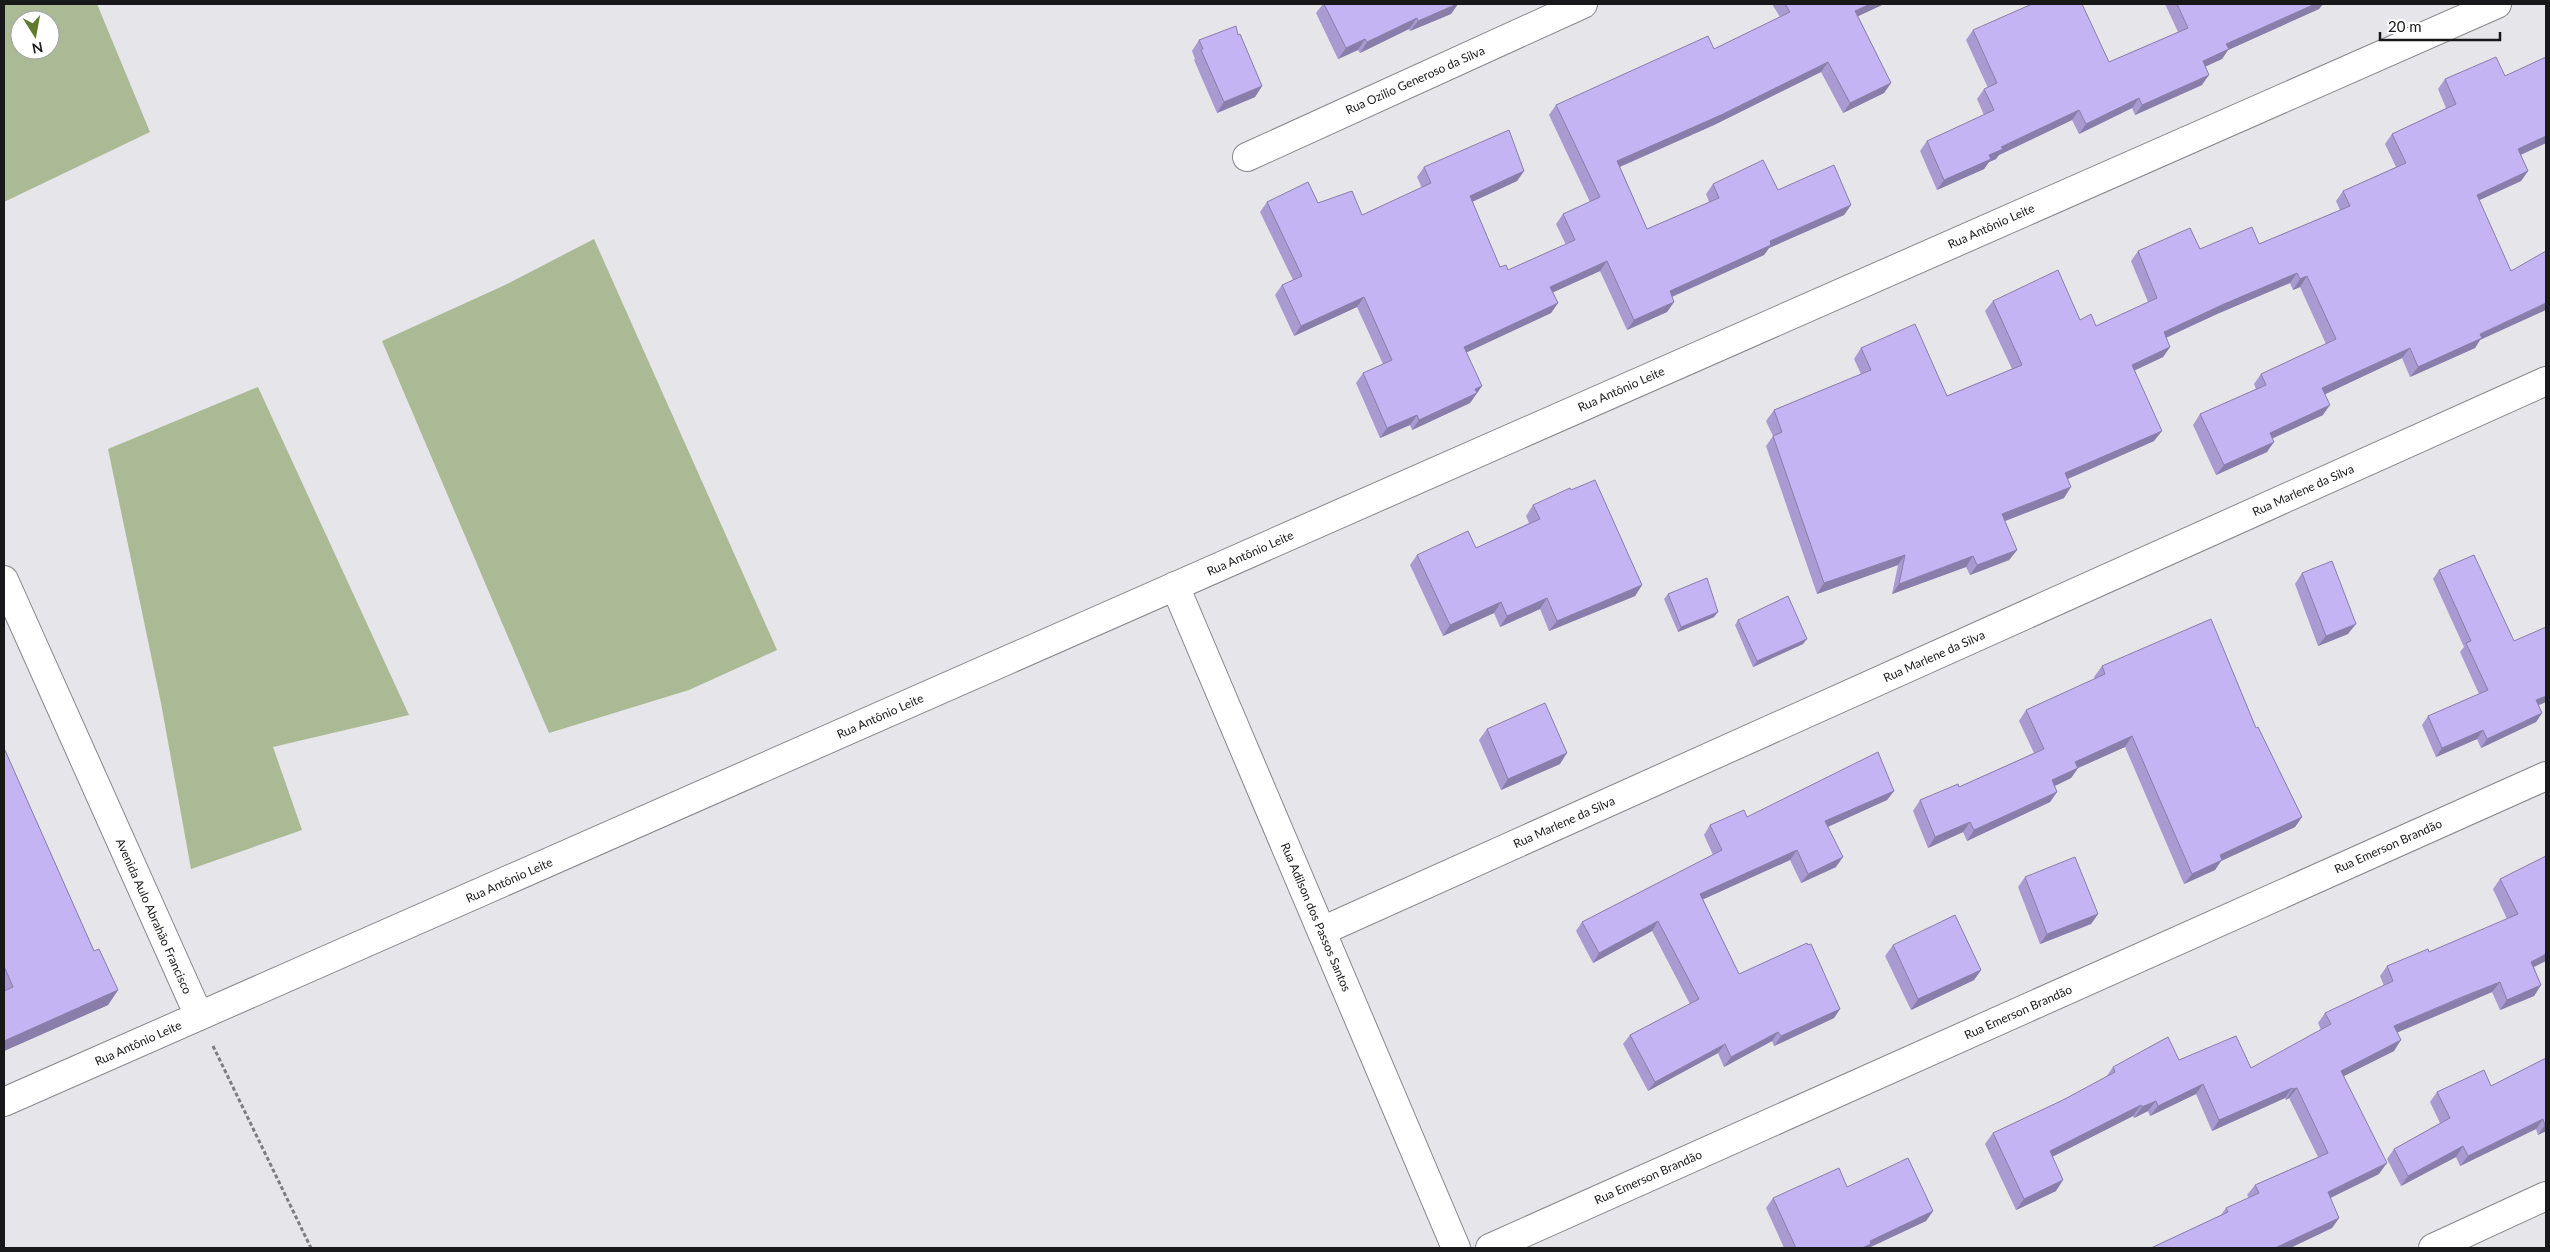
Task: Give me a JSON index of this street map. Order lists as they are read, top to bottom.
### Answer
{
  "streets": {
    "street": [
      "Rua Ozílio Generoso da Silva",
      "Rua Antônio Leite",
      "Rua Marlene da Silva",
      "Rua Emerson Brandão",
      "Avenida Aulo Abrahão Francisco",
      "Rua Adilson dos Passos Santos"
    ]
  },
  "crossings": [
    ["Rua Antônio Leite", "Avenida Aulo Abrahão Francisco"],
    ["Rua Antônio Leite", "Rua Adilson dos Passos Santos"],
    ["Rua Marlene da Silva", "Rua Adilson dos Passos Santos"]
  ],
  "scale_bar": "20 m",
  "north": "bottom"
}
